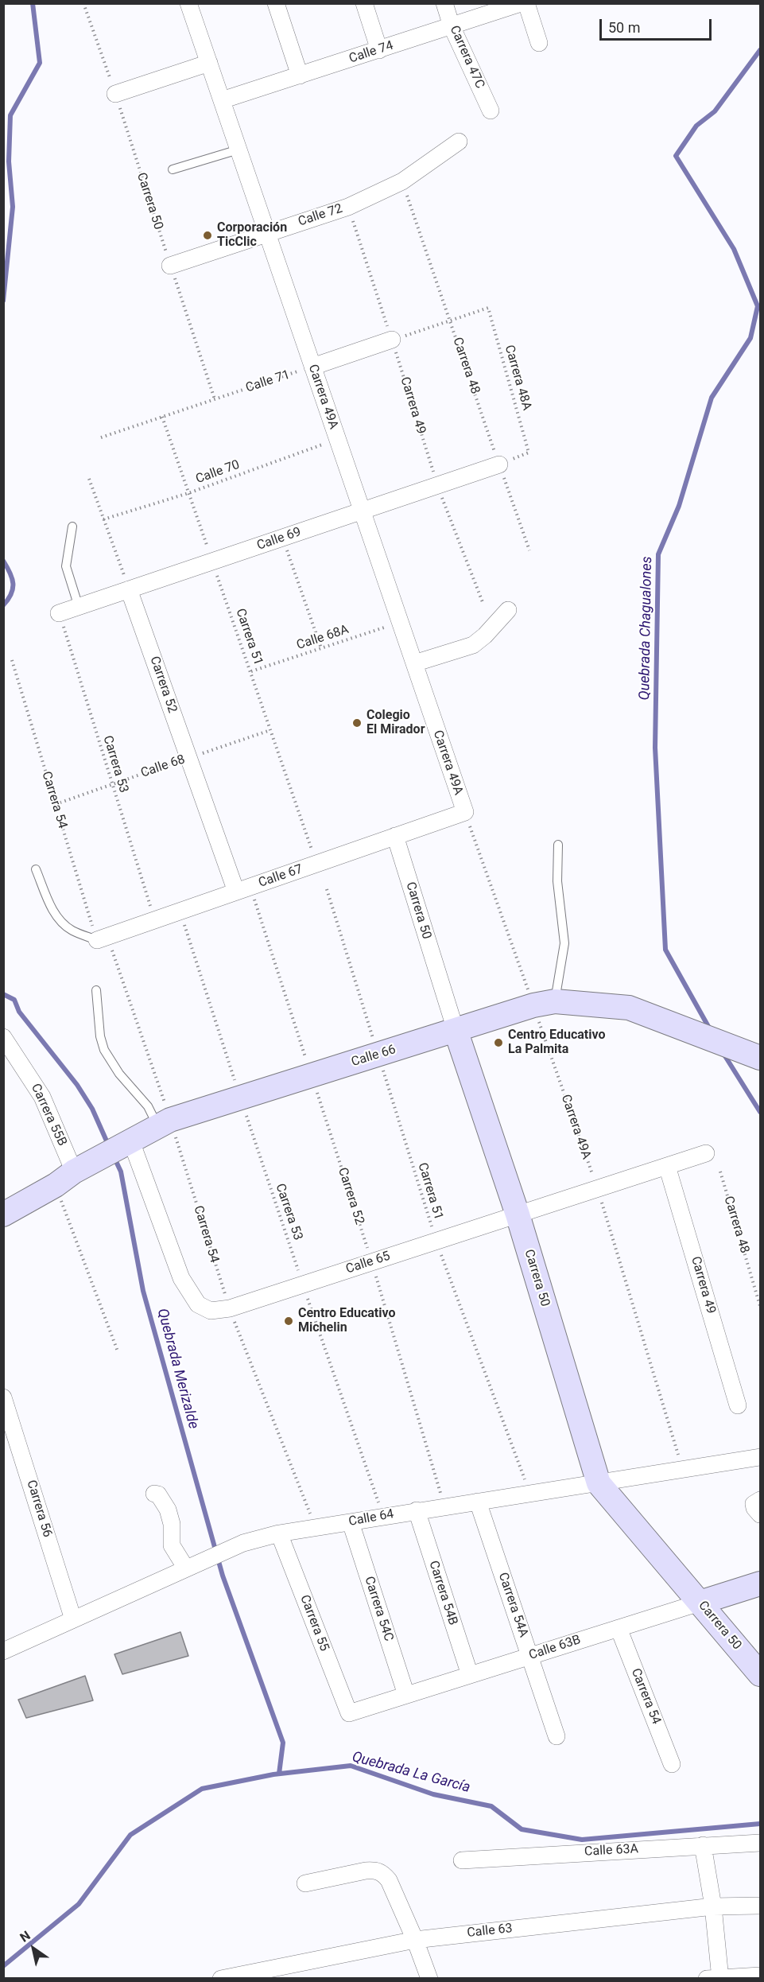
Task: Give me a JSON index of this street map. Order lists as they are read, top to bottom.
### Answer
{
  "streets": {
    "street": [
      "Calle 74",
      "Carrera 47C",
      "Carrera 50",
      "Calle 72",
      "Carrera 49A",
      "Carrera 49",
      "Calle 69",
      "Carrera 52",
      "Carrera 54",
      "Calle 67",
      "Calle 66",
      "Carrera 55B",
      "Calle 65",
      "Carrera 56",
      "Calle 64",
      "Carrera 54B",
      "Carrera 54A",
      "Carrera 54C",
      "Carrera 55",
      "Calle 63B",
      "Calle 63A",
      "Calle 63"
    ],
    "path": [
      "Carrera 48",
      "Carrera 48A",
      "Calle 71",
      "Calle 70",
      "Carrera 51",
      "Calle 68A",
      "Carrera 53",
      "Calle 68"
    ]
  },
  "crossings": [
    ["Calle 74", "Carrera 47C"],
    ["Calle 74", "Carrera 49A"],
    ["Carrera 50", "Calle 72"],
    ["Carrera 50", "Calle 71"],
    ["Carrera 50", "Calle 67"],
    ["Carrera 50", "Calle 66"],
    ["Carrera 50", "Calle 65"],
    ["Carrera 50", "Calle 64"],
    ["Carrera 50", "Calle 63B"],
    ["Calle 72", "Carrera 48"],
    ["Calle 72", "Carrera 49A"],
    ["Calle 72", "Carrera 49"],
    ["Carrera 48", "Carrera 48A"],
    ["Carrera 48", "Calle 69"],
    ["Calle 71", "Carrera 49A"],
    ["Calle 71", "Carrera 51"],
    ["Carrera 49A", "Calle 70"],
    ["Carrera 49A", "Calle 69"],
    ["Carrera 49A", "Calle 68A"],
    ["Carrera 49A", "Calle 67"],
    ["Carrera 49A", "Calle 66"],
    ["Carrera 49A", "Calle 65"],
    ["Carrera 49A", "Calle 64"],
    ["Carrera 49", "Calle 69"],
    ["Carrera 49", "Calle 65"],
    ["Calle 70", "Carrera 51"],
    ["Calle 69", "Carrera 51"],
    ["Calle 69", "Carrera 52"],
    ["Calle 69", "Carrera 53"],
    ["Carrera 51", "Calle 68A"],
    ["Carrera 51", "Calle 68"],
    ["Carrera 51", "Calle 67"],
    ["Carrera 51", "Calle 66"],
    ["Carrera 51", "Calle 65"],
    ["Carrera 51", "Calle 64"],
    ["Carrera 52", "Calle 68"],
    ["Carrera 52", "Calle 67"],
    ["Carrera 52", "Calle 66"],
    ["Carrera 52", "Calle 65"],
    ["Carrera 52", "Calle 64"],
    ["Carrera 53", "Calle 68"],
    ["Carrera 53", "Calle 67"],
    ["Carrera 53", "Calle 66"],
    ["Carrera 53", "Calle 65"],
    ["Carrera 53", "Calle 64"],
    ["Calle 68", "Carrera 54"],
    ["Carrera 54", "Calle 67"],
    ["Carrera 54", "Calle 66"],
    ["Carrera 54", "Calle 65"],
    ["Carrera 54", "Calle 64"],
    ["Carrera 54", "Calle 63B"],
    ["Calle 66", "Carrera 55B"],
    ["Calle 66", "Calle 65"],
    ["Carrera 56", "Calle 64"],
    ["Calle 64", "Carrera 54B"],
    ["Calle 64", "Carrera 54A"],
    ["Calle 64", "Carrera 54C"],
    ["Calle 64", "Carrera 55"],
    ["Carrera 54B", "Calle 63B"],
    ["Carrera 54A", "Calle 63B"],
    ["Carrera 54C", "Calle 63B"],
    ["Carrera 55", "Calle 63B"]
  ],
  "water": ["Quebrada Chagualones", "Quebrada Merizalde", "Quebrada La García"],
  "places": [
    "Corporación TicClic",
    "Colegio El Mirador",
    "Centro Educativo La Palmita",
    "Centro Educativo Michelin"
  ],
  "scale_bar": "50 m",
  "north": "top left"
}
